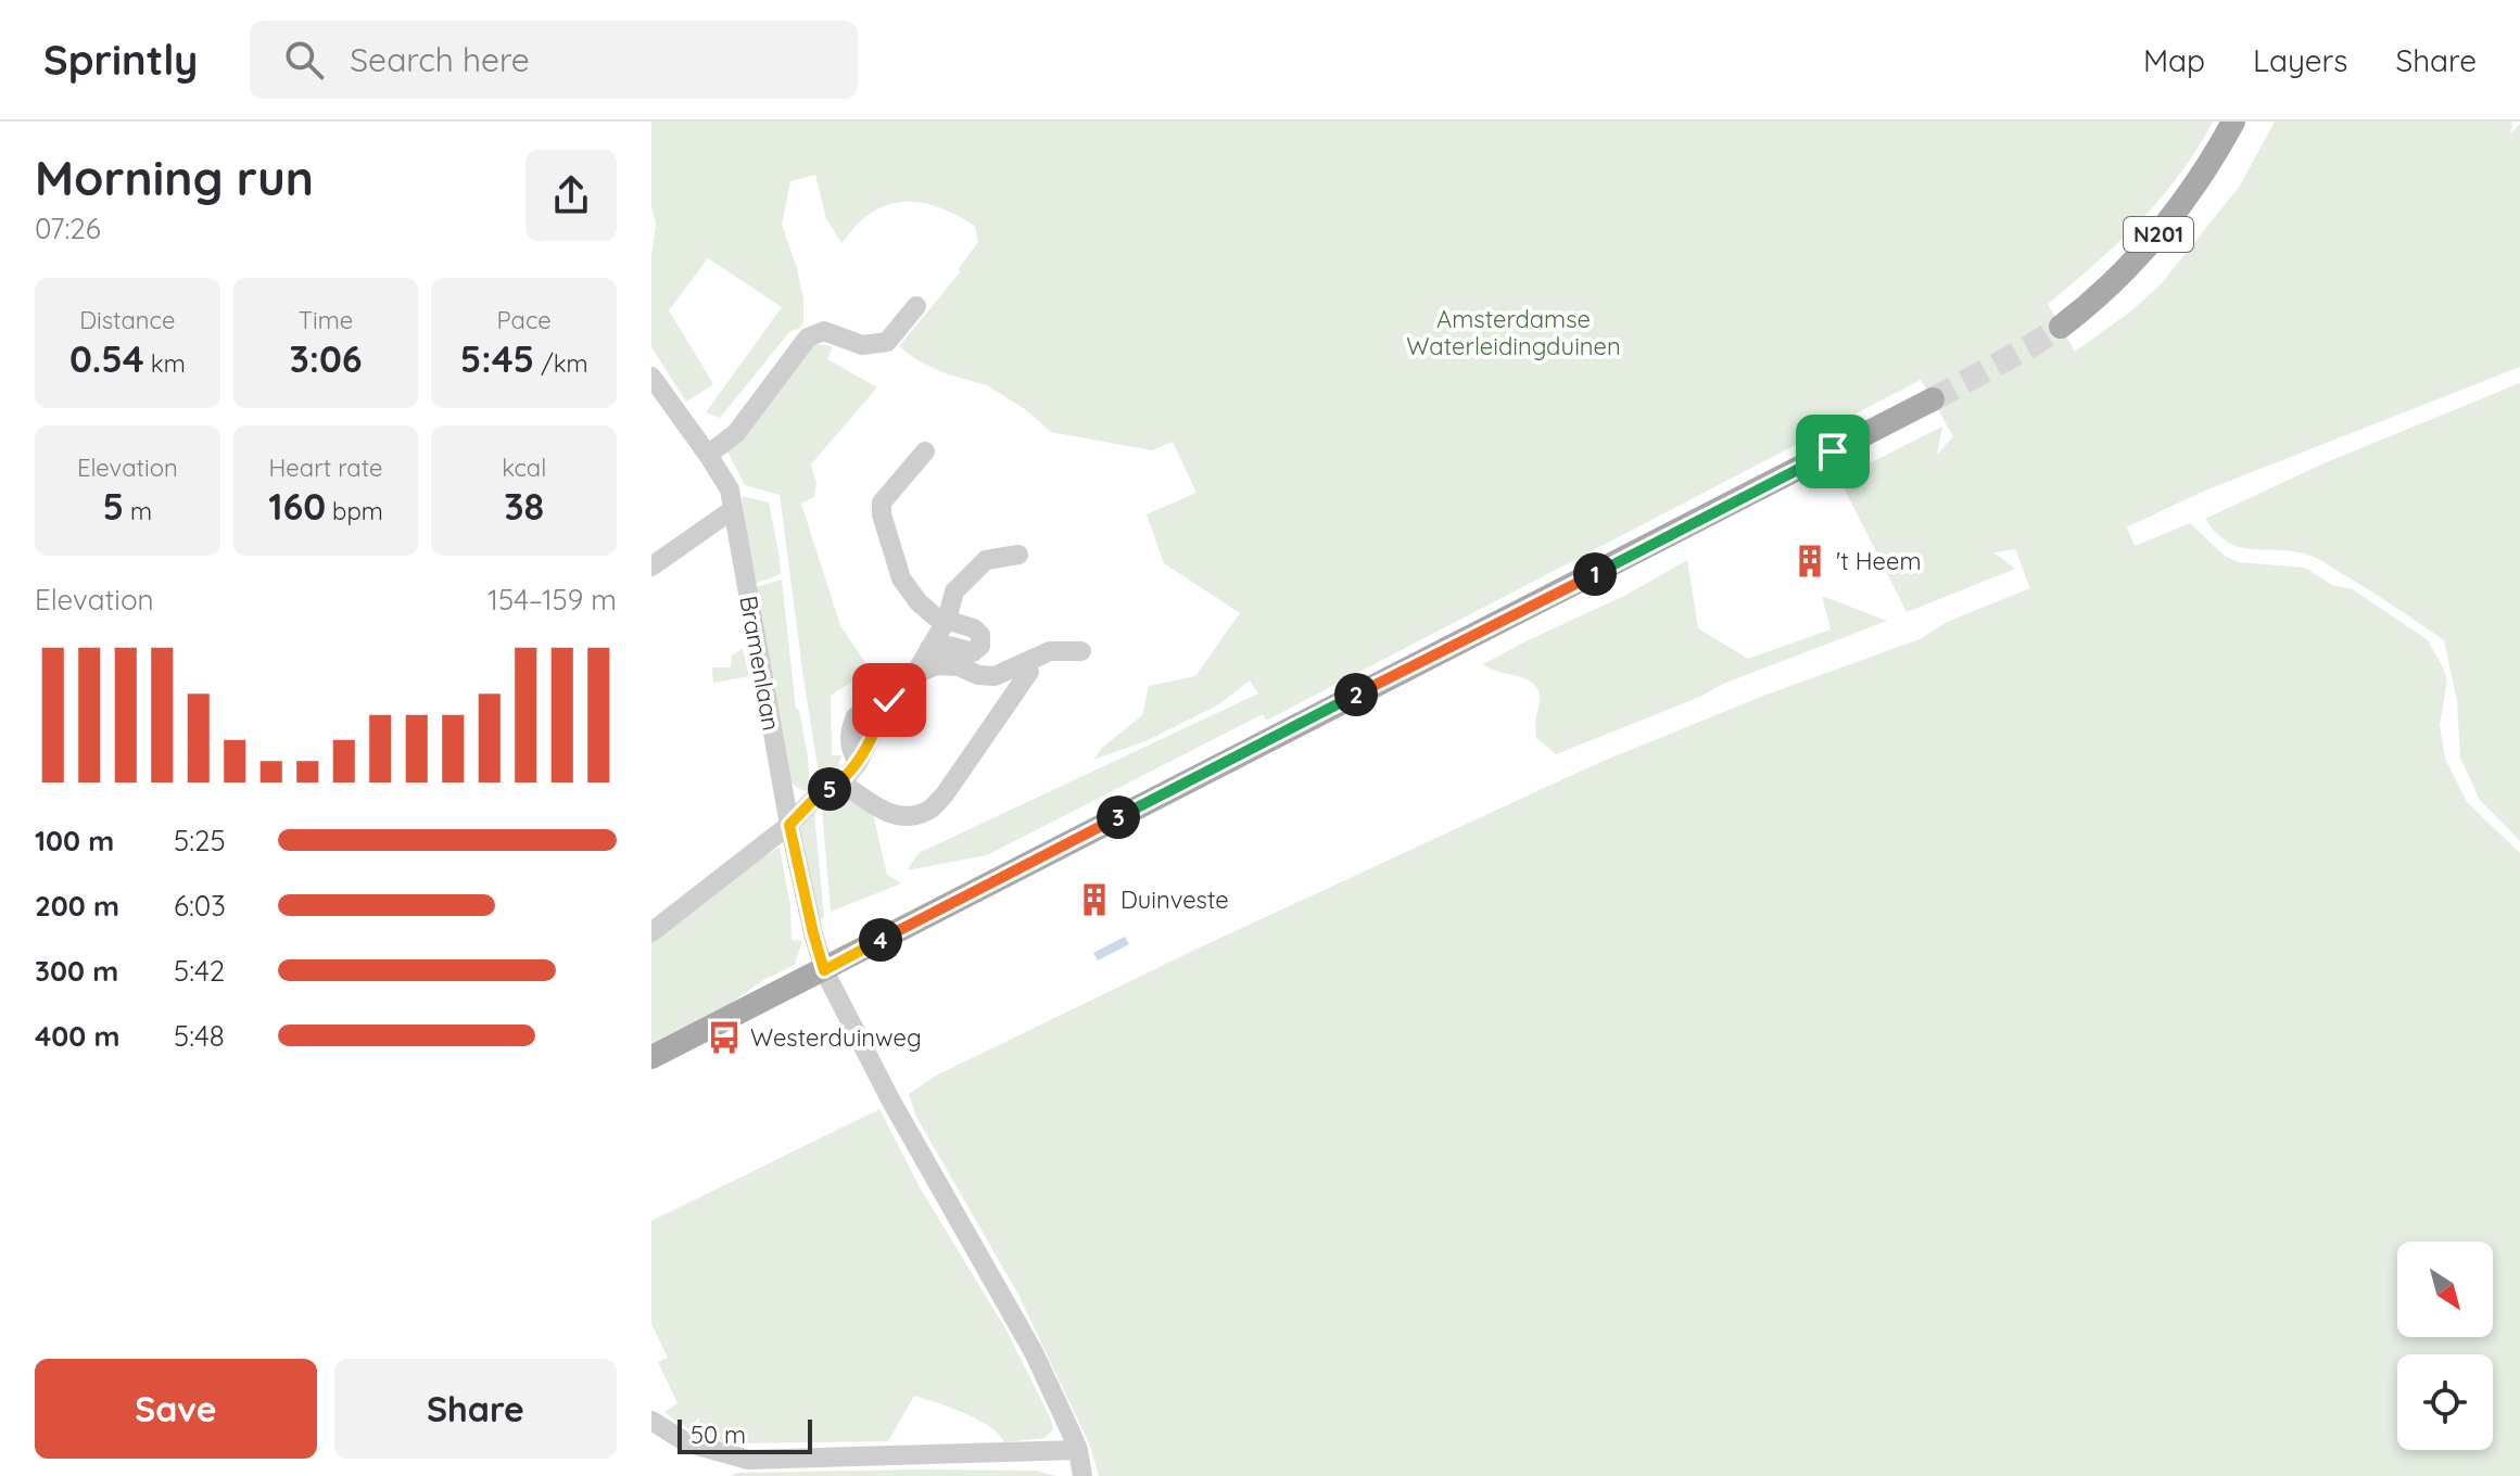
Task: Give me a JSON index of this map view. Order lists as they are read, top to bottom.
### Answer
{
  "streets": {
    "main road": ["N201"],
    "street": ["Bramenlaan"]
  },
  "parks": ["Amsterdamse Waterleidingduinen"],
  "places": {
    "building": ["'t Heem", "Duinveste"],
    "bus stop": ["Westerduinweg"]
  },
  "scale_bar": "50 m",
  "north": "bottom right",
  "page": {
    "header": "Sprintly",
    "search": "Search here",
    "nav": ["Map", "Layers", "Share"],
    "heading": ["Morning run", "07:26"],
    "stats": [
      ["Distance", "0.54 km"],
      ["Time", "3:06"],
      ["Pace", "5:45 /km"],
      ["Elevation", "5 m"],
      ["Heart rate", "160 bpm"],
      ["kcal", "38"]
    ],
    "pins": [
      "1",
      "2",
      "5",
      "3",
      "4"
    ],
    "chart": ["Elevation", "154–159 m"],
    "list": [
      {
        "name": "100 m",
        "note": "5:25"
      },
      {
        "name": "200 m",
        "note": "6:03"
      },
      {
        "name": "300 m",
        "note": "5:42"
      },
      {
        "name": "400 m",
        "note": "5:48"
      }
    ],
    "buttons": ["Save", "Share"],
    "scale": "50 m"
  }
}
